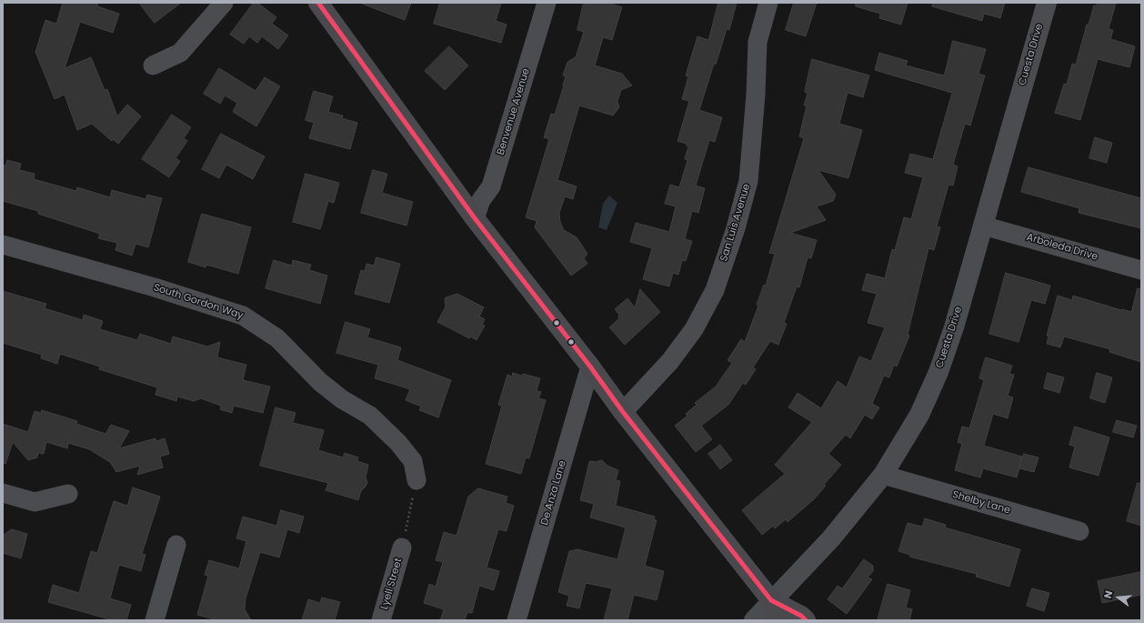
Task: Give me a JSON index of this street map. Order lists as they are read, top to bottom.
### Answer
{
  "streets": {
    "street": [
      "Cuesta Drive",
      "Benvenue Avenue",
      "San Luis Avenue",
      "Arboleda Drive",
      "South Gordon Way",
      "De Anza Lane",
      "Shelby Lane",
      "Lyell Street"
    ]
  },
  "crossings": [
    ["Cuesta Drive", "Arboleda Drive"],
    ["Cuesta Drive", "Shelby Lane"]
  ],
  "north": "left"
}
